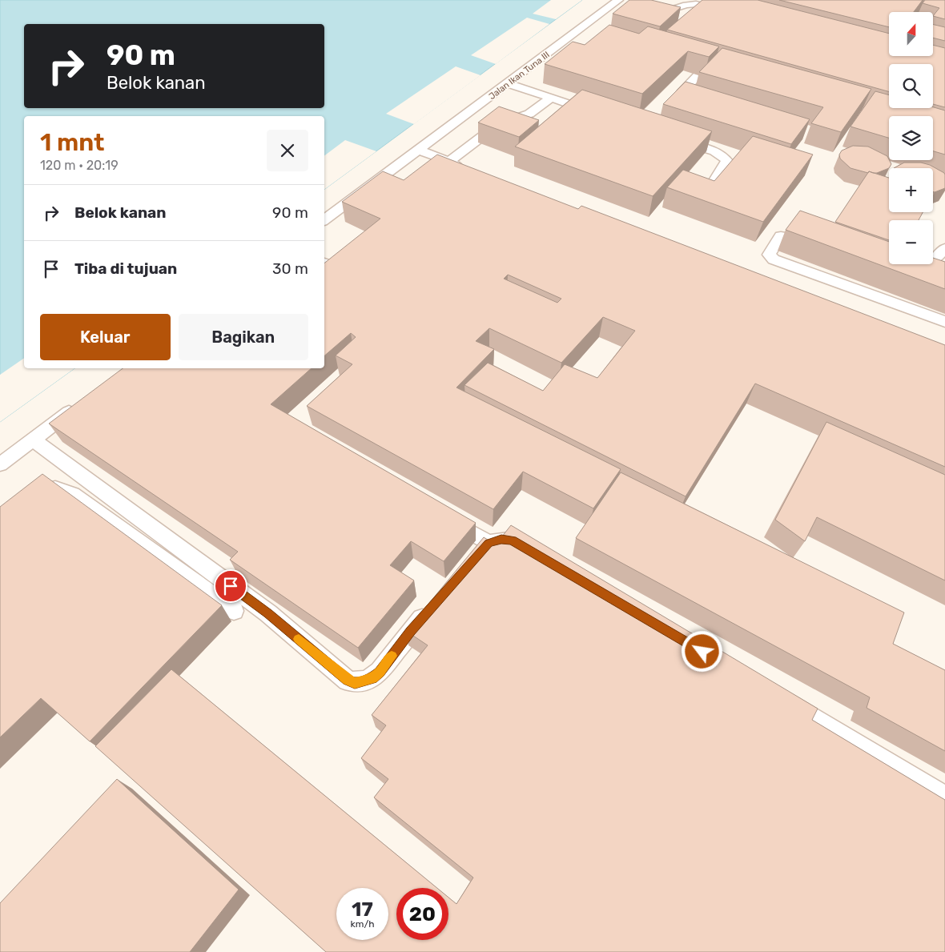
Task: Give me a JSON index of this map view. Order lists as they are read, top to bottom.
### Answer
{
  "streets": {
    "lane": ["Jalan Ikan Tuna III"]
  },
  "north": "top",
  "page": {
    "map_buttons": ["+", "−"],
    "turn": ["90 m", "Belok kanan"],
    "heading": ["1 mnt", "120 m · 20:19"],
    "list": [
      {
        "name": "Belok kanan",
        "value": "90 m"
      },
      {
        "name": "Tiba di tujuan",
        "value": "30 m"
      }
    ],
    "buttons": ["Keluar", "Bagikan"],
    "speed": "17 km/h",
    "limit": "20"
  }
}
